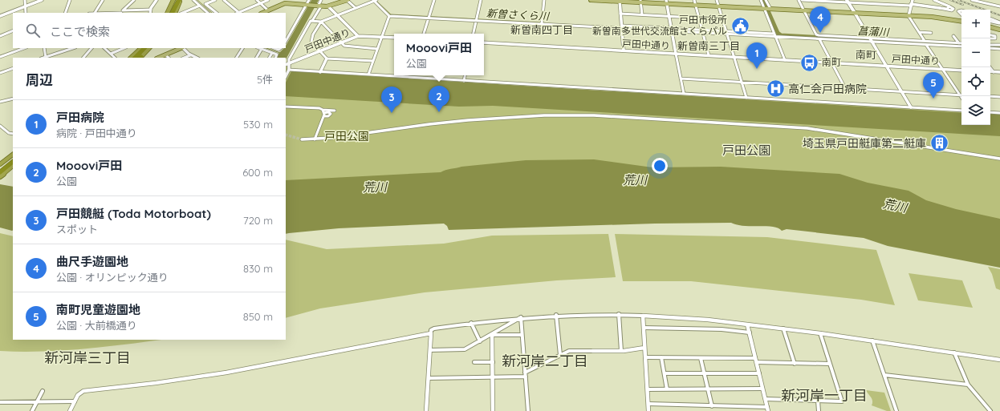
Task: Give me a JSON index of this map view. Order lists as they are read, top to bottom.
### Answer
{
  "streets": {
    "street": ["戸田中通り"]
  },
  "districts": [
    "新曽南四丁目",
    "新曽南三丁目",
    "南町",
    "戸田公園",
    "新河岸三丁目",
    "新河岸二丁目",
    "新河岸一丁目"
  ],
  "water": ["新曽さくら川", "菖蒲川", "荒川"],
  "parks": ["戸田公園"],
  "places": {
    "public building": ["戸田市役所 新曽南多世代交流館さくらパル"],
    "bus stop": ["南町"],
    "hospital": ["高仁会戸田病院"],
    "building": ["埼玉県戸田艇庫第二艇庫"]
  },
  "page": {
    "pins": [
      "4",
      "1",
      "5",
      "2",
      "3"
    ],
    "map_buttons": ["+", "−"],
    "search": "ここで検索",
    "popup": ["Mooovi戸田", "公園"],
    "heading": ["周辺", "5件"],
    "list": [
      {
        "mark": "1",
        "name": "戸田病院",
        "note": "病院 · 戸田中通り",
        "value": "530 m"
      },
      {
        "mark": "2",
        "name": "Mooovi戸田",
        "note": "公園",
        "value": "600 m"
      },
      {
        "mark": "3",
        "name": "戸田競艇 (Toda Motorboat)",
        "note": "スポット",
        "value": "720 m"
      },
      {
        "mark": "4",
        "name": "曲尺手遊園地",
        "note": "公園 · オリンピック通り",
        "value": "830 m"
      },
      {
        "mark": "5",
        "name": "南町児童遊園地",
        "note": "公園 · 大前橋通り",
        "value": "850 m"
      }
    ]
  }
}
